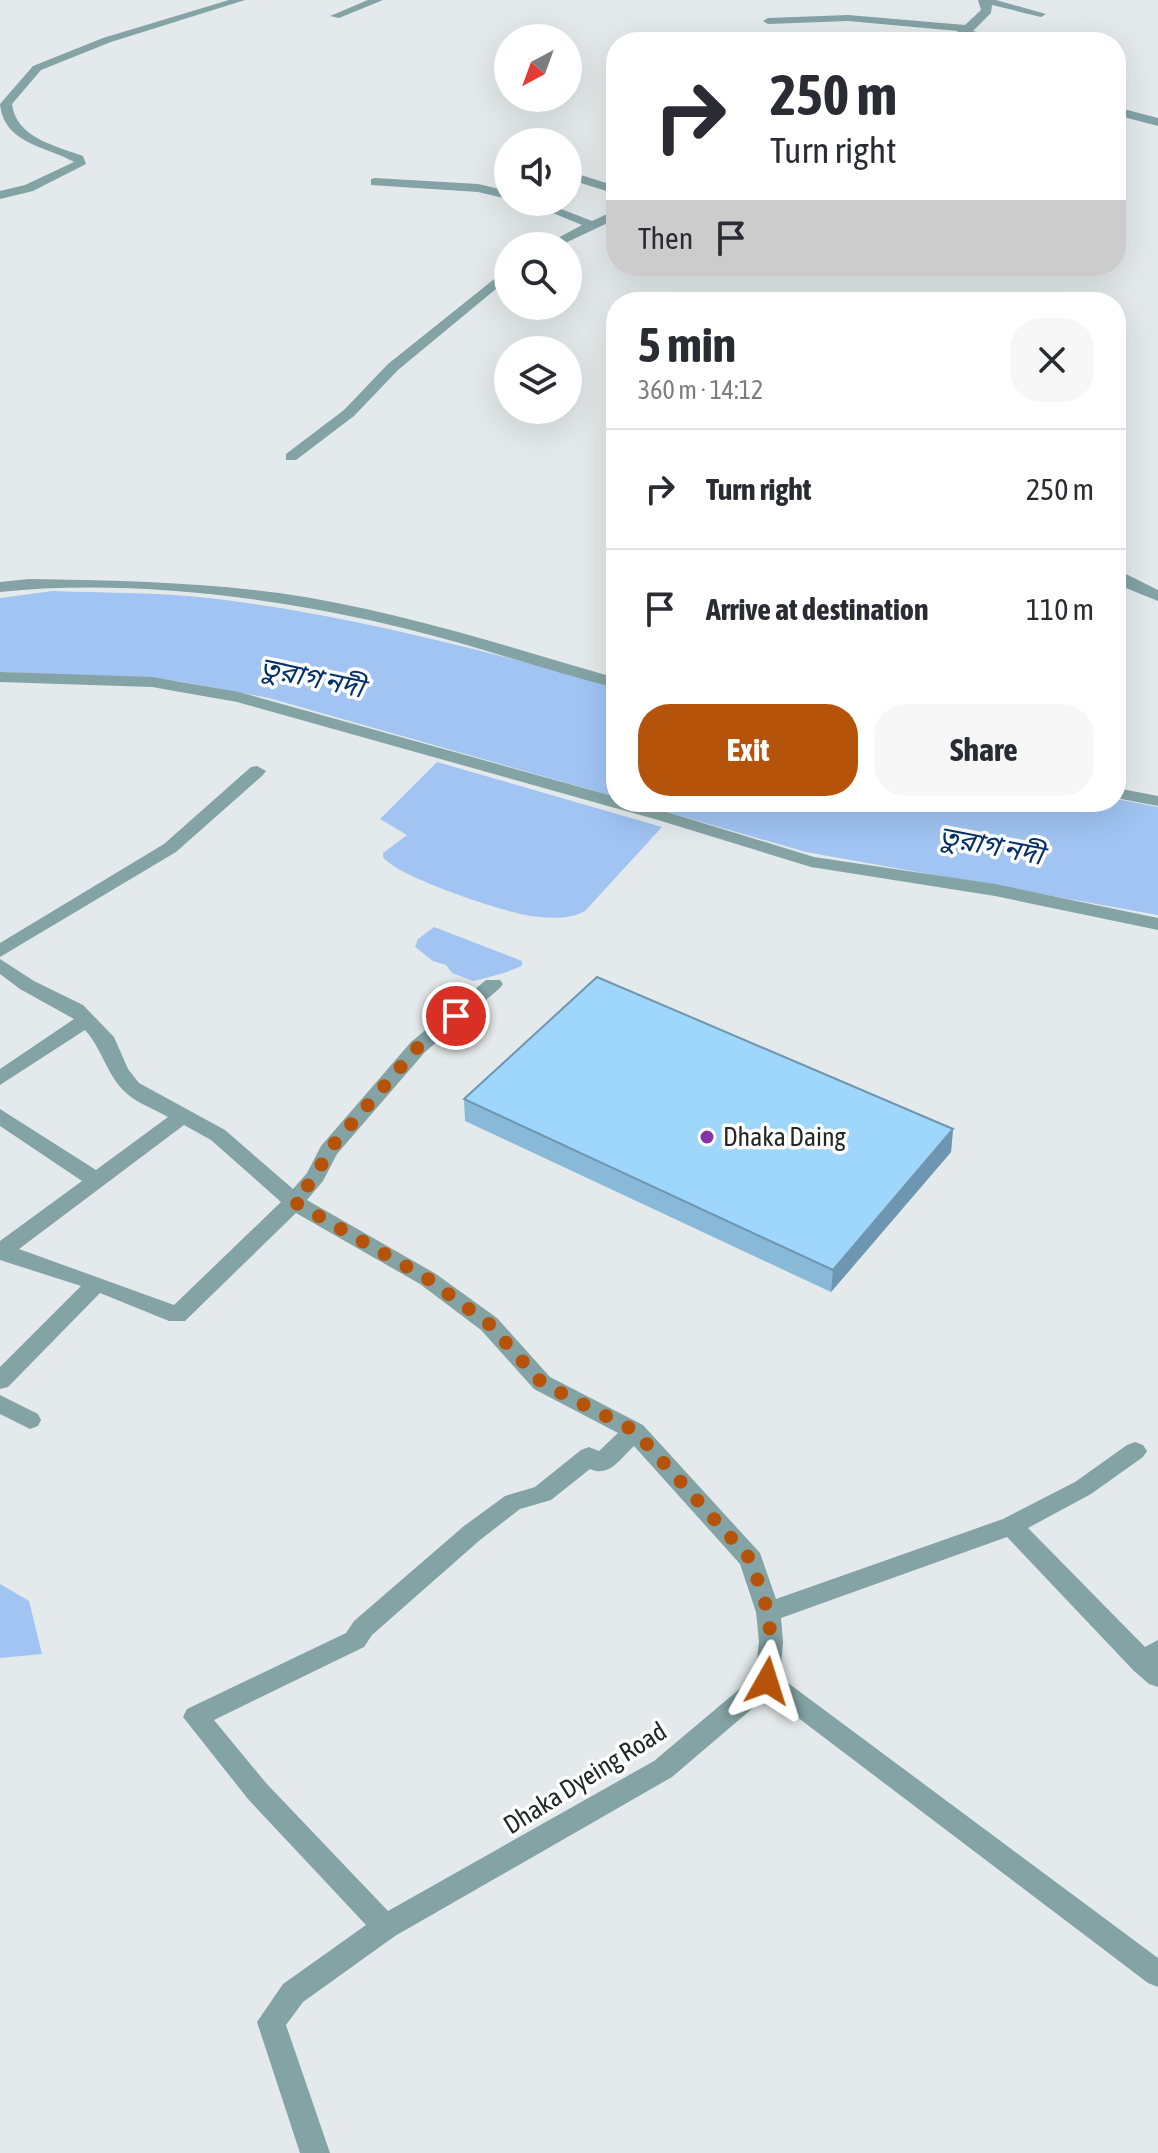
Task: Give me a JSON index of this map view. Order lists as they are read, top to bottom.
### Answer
{
  "streets": {
    "street": ["Dhaka Dyeing Road"]
  },
  "water": ["তুরাগ নদী"],
  "places": ["Dhaka Daing"],
  "north": "bottom left",
  "page": {
    "turn": ["250 m", "Turn right"],
    "then": "Then",
    "heading": ["5 min", "360 m · 14:12"],
    "list": [
      {
        "name": "Turn right",
        "value": "250 m"
      },
      {
        "name": "Arrive at destination",
        "value": "110 m"
      }
    ],
    "buttons": ["Exit", "Share"]
  }
}
